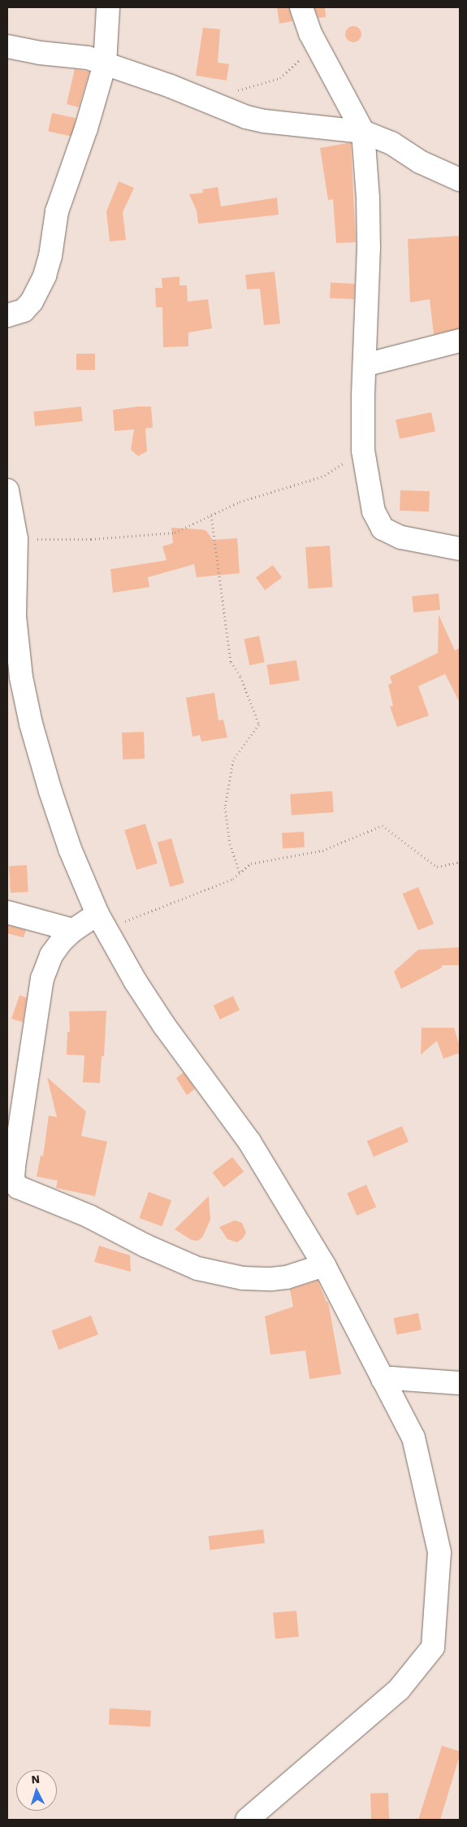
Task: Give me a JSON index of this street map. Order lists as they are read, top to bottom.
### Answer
{
  "north": "top"
}
